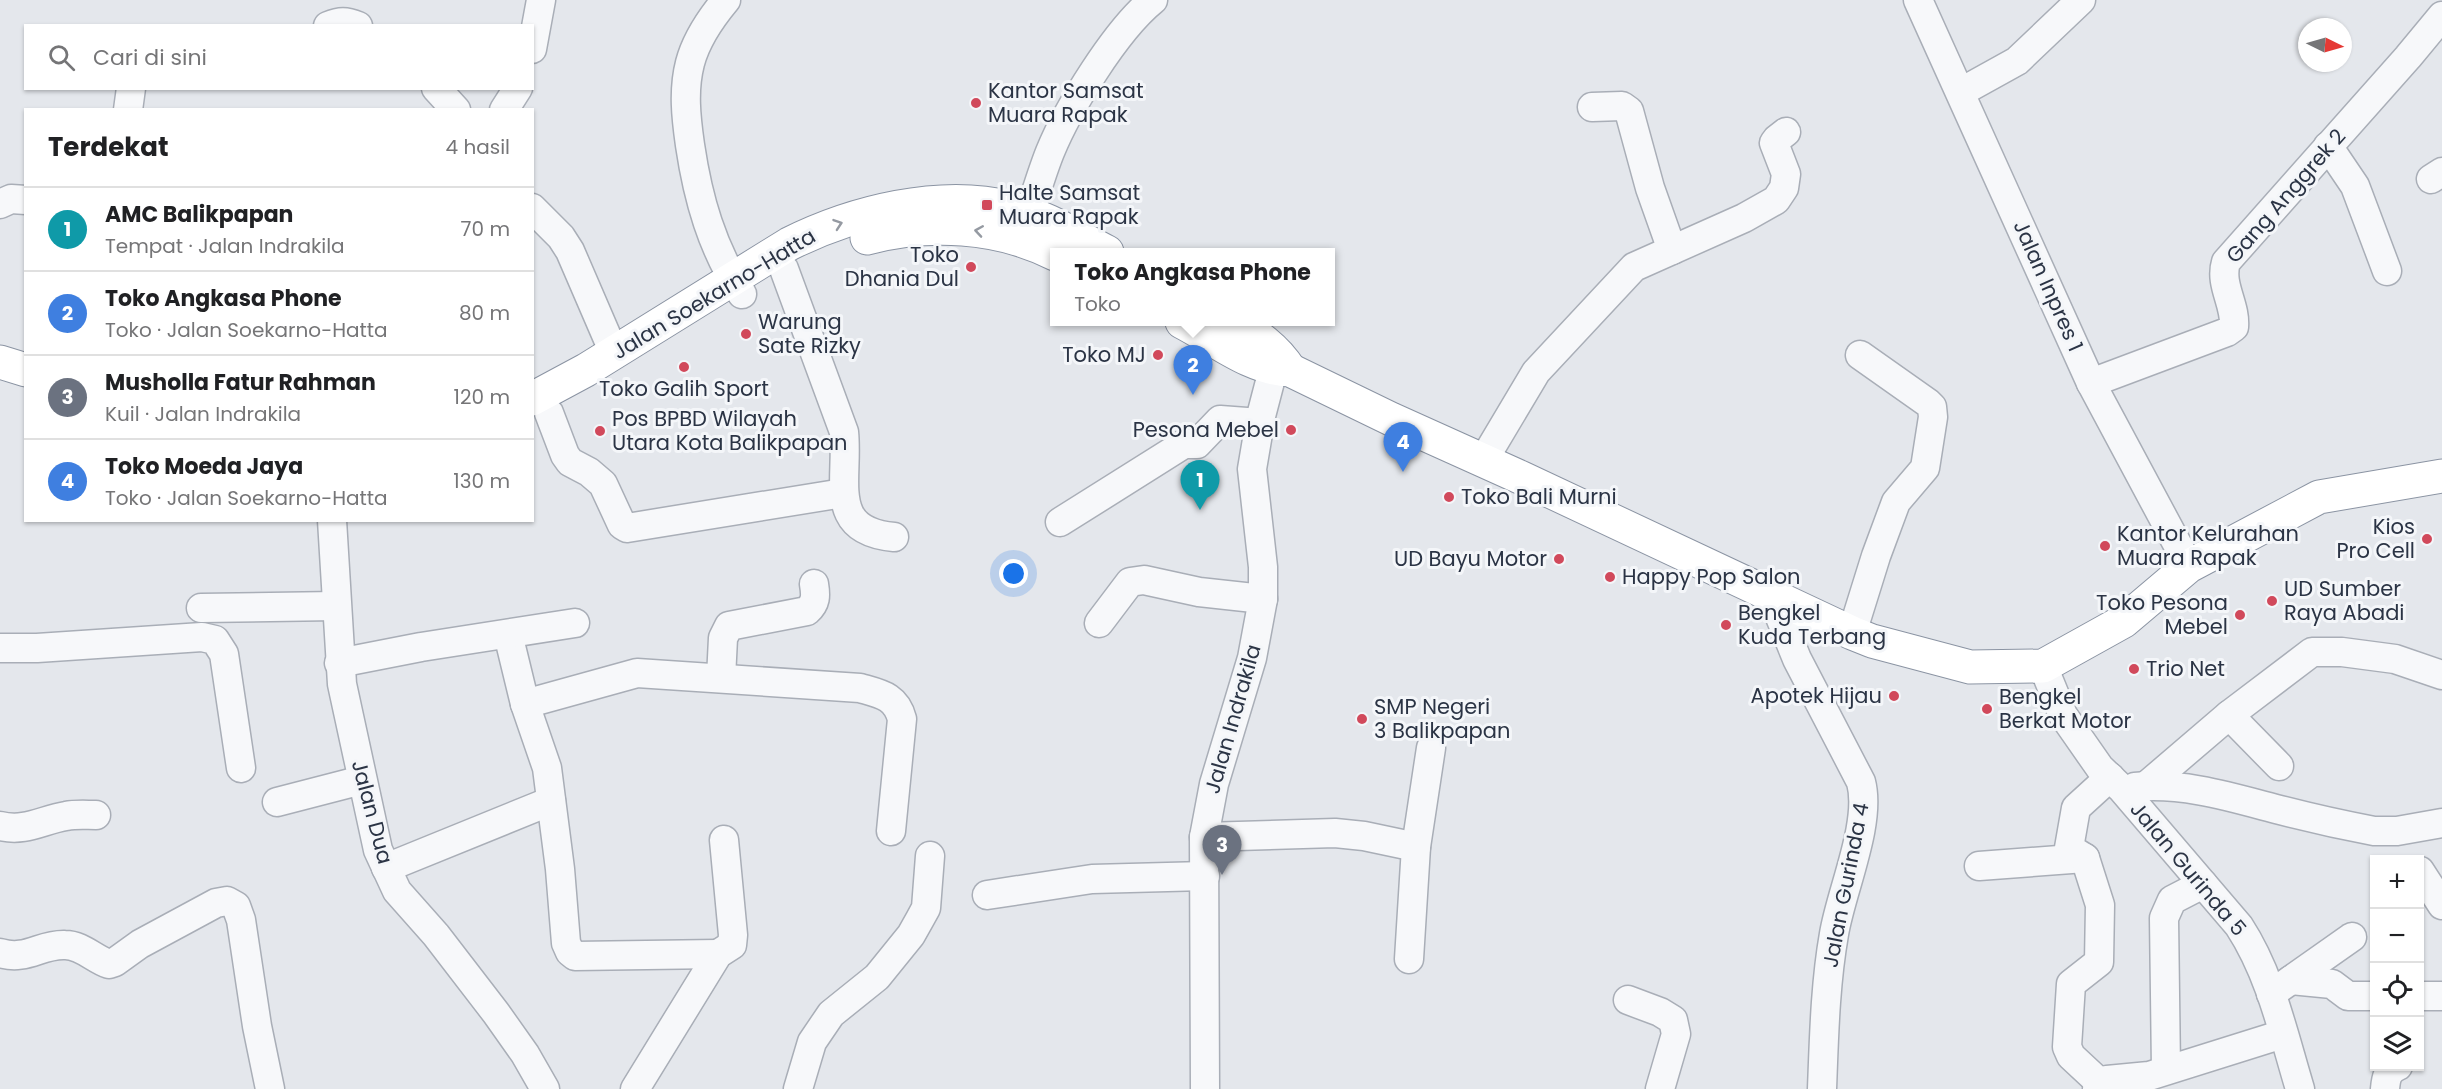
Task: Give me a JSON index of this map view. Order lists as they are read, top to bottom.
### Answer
{
  "streets": {
    "highway": ["Jalan Soekarno-Hatta"],
    "street": [
      "Gang Anggrek 2",
      "Jalan Inpres 1",
      "Jalan Indrakila",
      "Jalan Dua",
      "Jalan Gurinda 5",
      "Jalan Gurinda 4"
    ]
  },
  "crossings": [
    ["Gang Anggrek 2", "Jalan Inpres 1"]
  ],
  "places": {
    "other": [
      "Kantor Samsat Muara Rapak",
      "Toko Dhania Dul",
      "Warung Sate Rizky",
      "Toko MJ",
      "Toko Galih Sport",
      "Pesona Mebel",
      "Pos BPBD Wilayah Utara Kota Balikpapan",
      "Toko Bali Murni",
      "Kios Pro Cell",
      "Kantor Kelurahan Muara Rapak",
      "UD Bayu Motor",
      "Happy Pop Salon",
      "UD Sumber Raya Abadi",
      "Toko Pesona Mebel",
      "Bengkel Kuda Terbang",
      "Trio Net",
      "Apotek Hijau",
      "Bengkel Berkat Motor",
      "SMP Negeri 3 Balikpapan"
    ],
    "transit": ["Halte Samsat Muara Rapak"]
  },
  "north": "right",
  "page": {
    "search": "Cari di sini",
    "heading": ["Terdekat", "4 hasil"],
    "list": [
      {
        "mark": "1",
        "name": "AMC Balikpapan",
        "note": "Tempat · Jalan Indrakila",
        "value": "70 m"
      },
      {
        "mark": "2",
        "name": "Toko Angkasa Phone",
        "note": "Toko · Jalan Soekarno-Hatta",
        "value": "80 m"
      },
      {
        "mark": "3",
        "name": "Musholla Fatur Rahman",
        "note": "Kuil · Jalan Indrakila",
        "value": "120 m"
      },
      {
        "mark": "4",
        "name": "Toko Moeda Jaya",
        "note": "Toko · Jalan Soekarno-Hatta",
        "value": "130 m"
      }
    ],
    "popup": ["Toko Angkasa Phone", "Toko"],
    "pins": [
      "2",
      "4",
      "1",
      "3"
    ],
    "map_buttons": ["+", "−"]
  }
}
